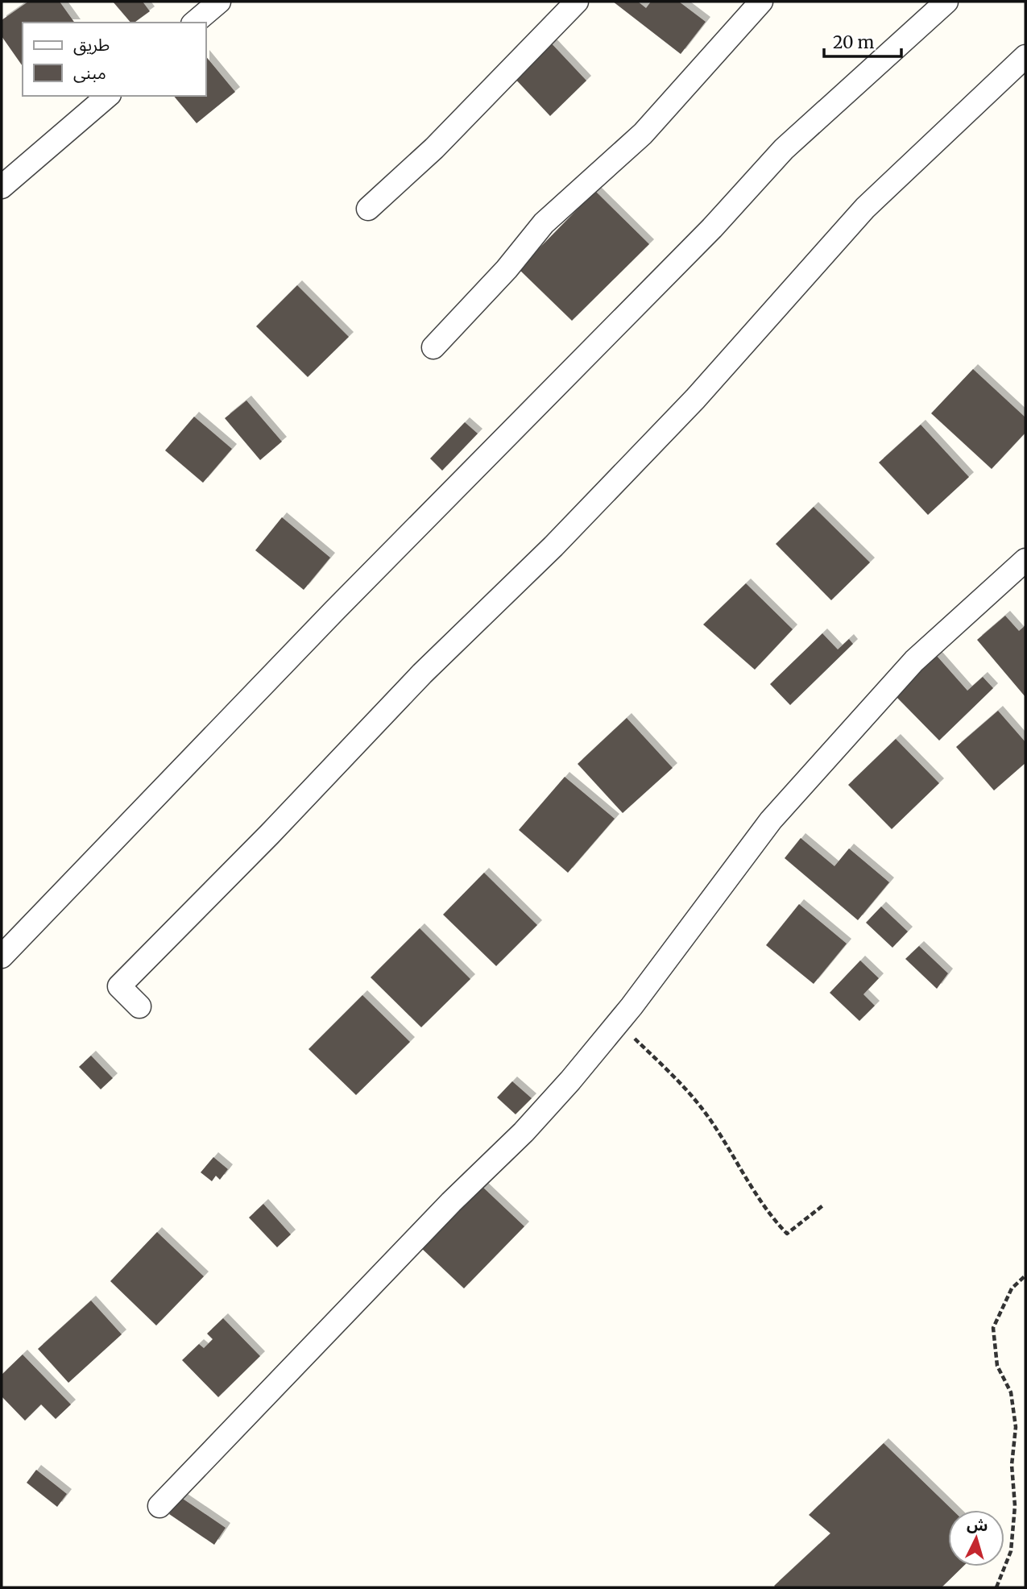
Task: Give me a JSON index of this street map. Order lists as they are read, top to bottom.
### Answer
{
  "legend": ["طريق", "مبنى"],
  "scale_bar": "20 m",
  "north": "top"
}
